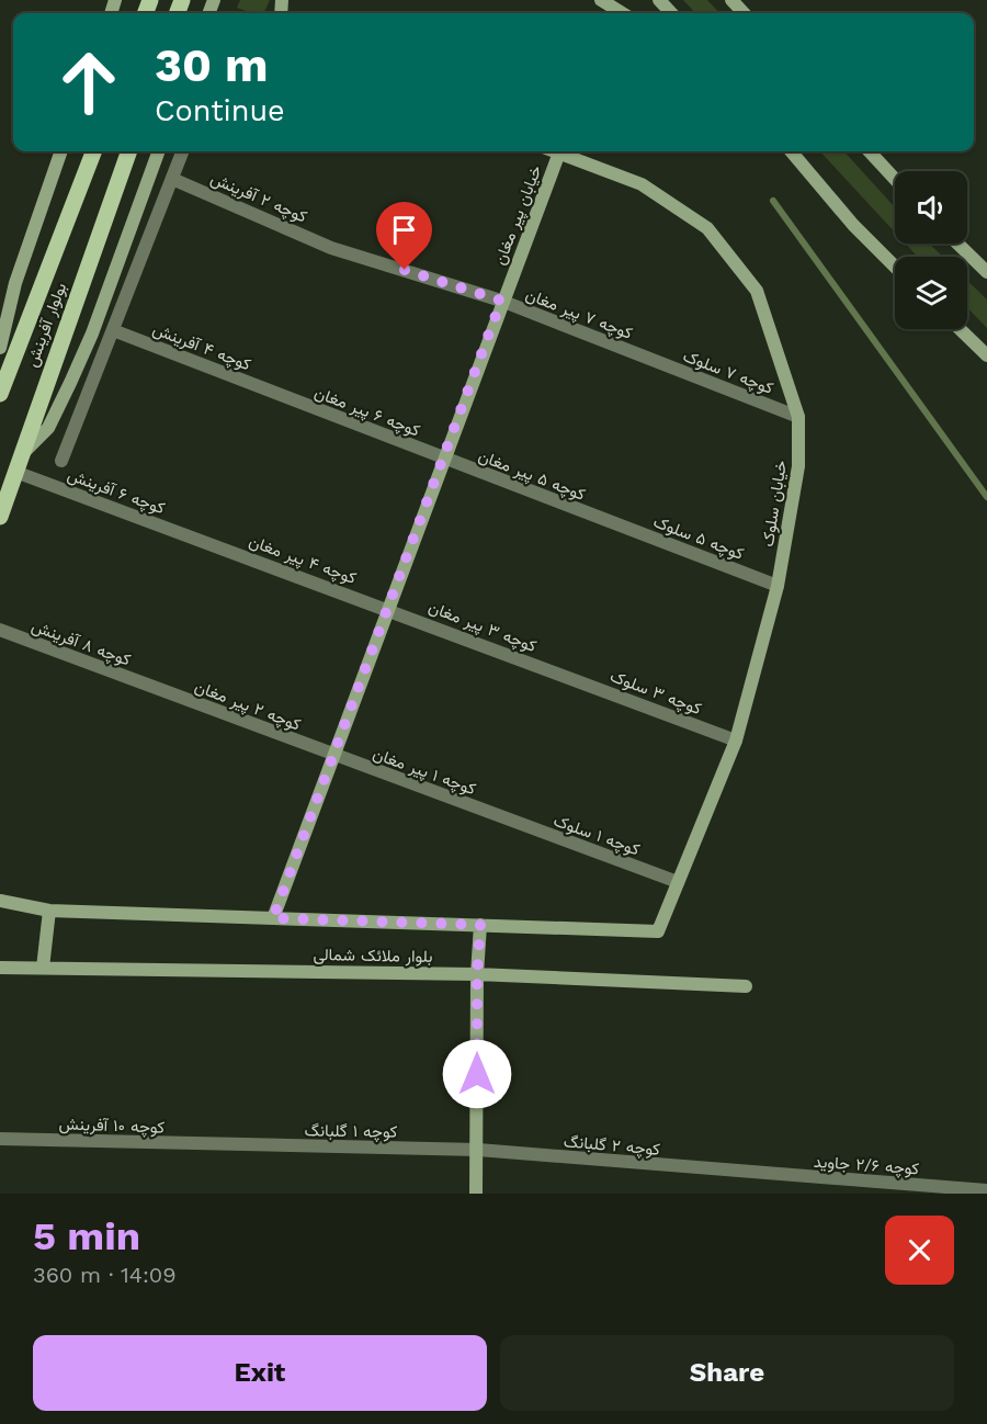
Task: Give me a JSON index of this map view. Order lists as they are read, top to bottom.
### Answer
{
  "streets": {
    "main road": ["بولوار آفرینش"],
    "street": [
      "کوچه ۲ آفرینش",
      "خیابان پیر مغان",
      "کوچه ۷ پیر مغان",
      "کوچه ۴ آفرینش",
      "کوچه ۷ سلوک",
      "کوچه ۶ پیر مغان",
      "کوچه ۵ پیر مغان",
      "کوچه ۶ آفرینش",
      "خیابان سلوک",
      "کوچه ۵ سلوک",
      "کوچه ۴ پیر مغان",
      "کوچه ۳ پیر مغان",
      "کوچه ۸ آفرینش",
      "کوچه ۳ سلوک",
      "کوچه ۲ پیر مغان",
      "کوچه ۱ پیر مغان",
      "کوچه ۱ سلوک",
      "بلوار ملائک شمالی",
      "کوچه ۱۰ آفرینش",
      "کوچه ۱ گلبانگ",
      "کوچه ۲ گلبانگ",
      "کوچه ۲/۶ جاوید"
    ]
  },
  "crossings": [
    ["کوچه ۲ آفرینش", "خیابان پیر مغان"],
    ["کوچه ۲ آفرینش", "کوچه ۷ پیر مغان"],
    ["خیابان پیر مغان", "کوچه ۷ پیر مغان"],
    ["خیابان پیر مغان", "کوچه ۶ پیر مغان"],
    ["خیابان پیر مغان", "کوچه ۵ پیر مغان"],
    ["خیابان پیر مغان", "خیابان سلوک"],
    ["خیابان پیر مغان", "کوچه ۴ پیر مغان"],
    ["خیابان پیر مغان", "کوچه ۳ پیر مغان"],
    ["خیابان پیر مغان", "کوچه ۲ پیر مغان"],
    ["خیابان پیر مغان", "کوچه ۱ پیر مغان"],
    ["خیابان پیر مغان", "بلوار ملائک شمالی"],
    ["کوچه ۷ پیر مغان", "کوچه ۷ سلوک"],
    ["بولوار آفرینش", "کوچه ۶ آفرینش"],
    ["کوچه ۴ آفرینش", "کوچه ۶ پیر مغان"],
    ["کوچه ۷ سلوک", "خیابان سلوک"],
    ["کوچه ۶ پیر مغان", "کوچه ۵ پیر مغان"],
    ["کوچه ۵ پیر مغان", "کوچه ۵ سلوک"],
    ["کوچه ۶ آفرینش", "کوچه ۴ پیر مغان"],
    ["خیابان سلوک", "کوچه ۵ سلوک"],
    ["خیابان سلوک", "کوچه ۳ سلوک"],
    ["خیابان سلوک", "کوچه ۱ سلوک"],
    ["خیابان سلوک", "بلوار ملائک شمالی"],
    ["کوچه ۴ پیر مغان", "کوچه ۳ پیر مغان"],
    ["کوچه ۳ پیر مغان", "کوچه ۳ سلوک"],
    ["کوچه ۸ آفرینش", "کوچه ۲ پیر مغان"],
    ["کوچه ۲ پیر مغان", "کوچه ۱ پیر مغان"],
    ["کوچه ۱ پیر مغان", "کوچه ۱ سلوک"],
    ["کوچه ۱۰ آفرینش", "کوچه ۱ گلبانگ"],
    ["کوچه ۱ گلبانگ", "کوچه ۲ گلبانگ"],
    ["کوچه ۲ گلبانگ", "کوچه ۲/۶ جاوید"]
  ],
  "page": {
    "turn": ["30 m", "Continue"],
    "heading": ["5 min", "360 m · 14:09"],
    "buttons": ["Exit", "Share"]
  }
}
